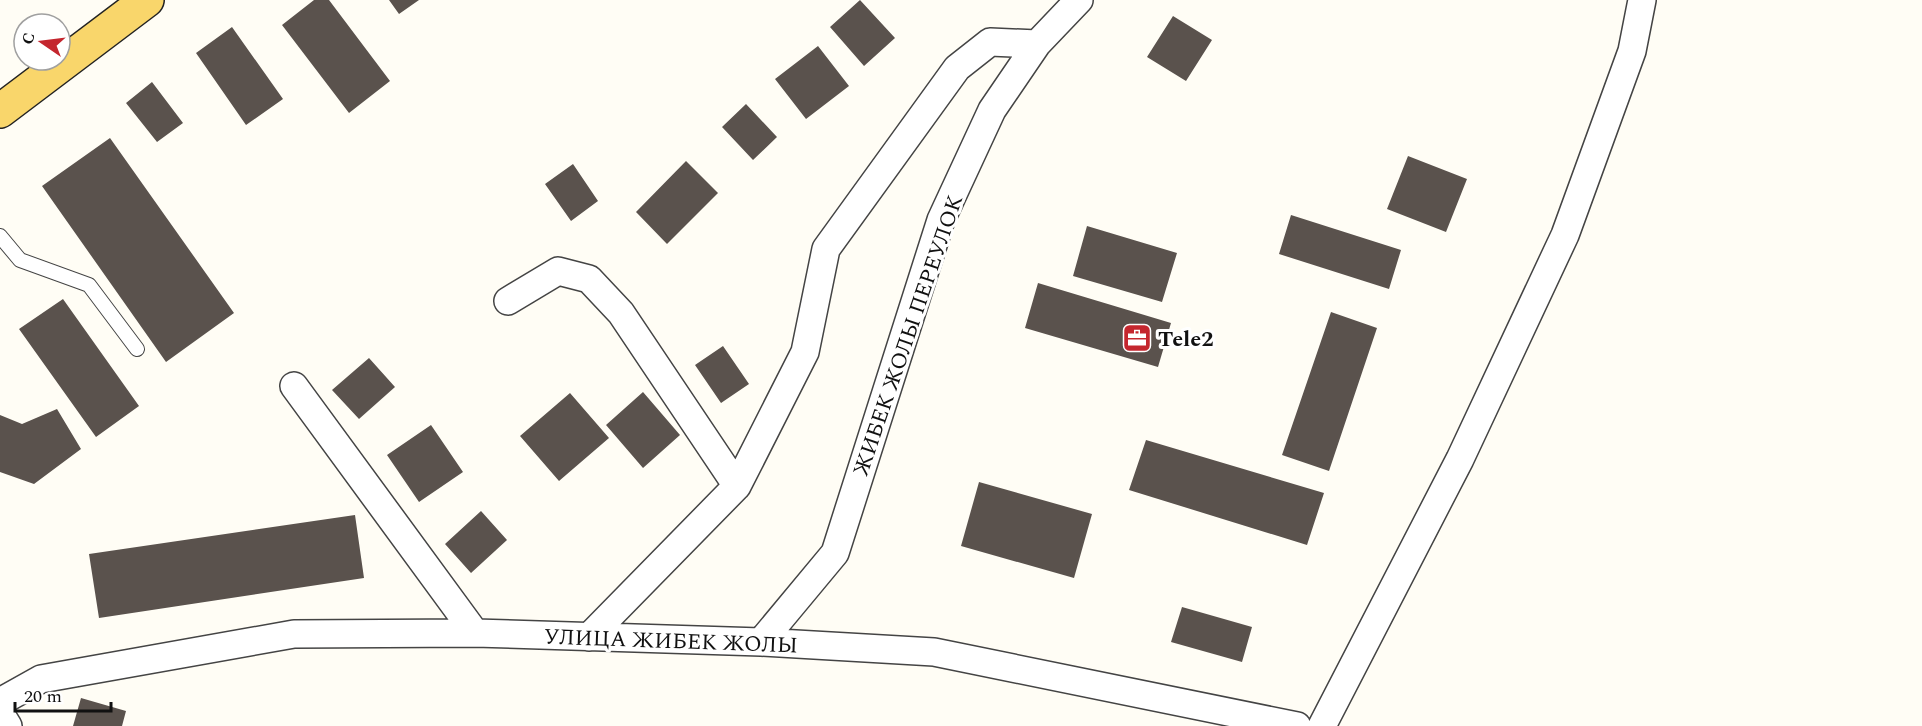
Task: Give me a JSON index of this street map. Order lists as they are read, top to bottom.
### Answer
{
  "streets": {
    "street": ["ЖИБЕК ЖОЛЫ ПЕРЕУЛОК", "УЛИЦА ЖИБЕК ЖОЛЫ"]
  },
  "crossings": [
    ["ЖИБЕК ЖОЛЫ ПЕРЕУЛОК", "УЛИЦА ЖИБЕК ЖОЛЫ"]
  ],
  "places": {
    "office": ["Tele2"]
  },
  "scale_bar": "20 m",
  "north": "left"
}
